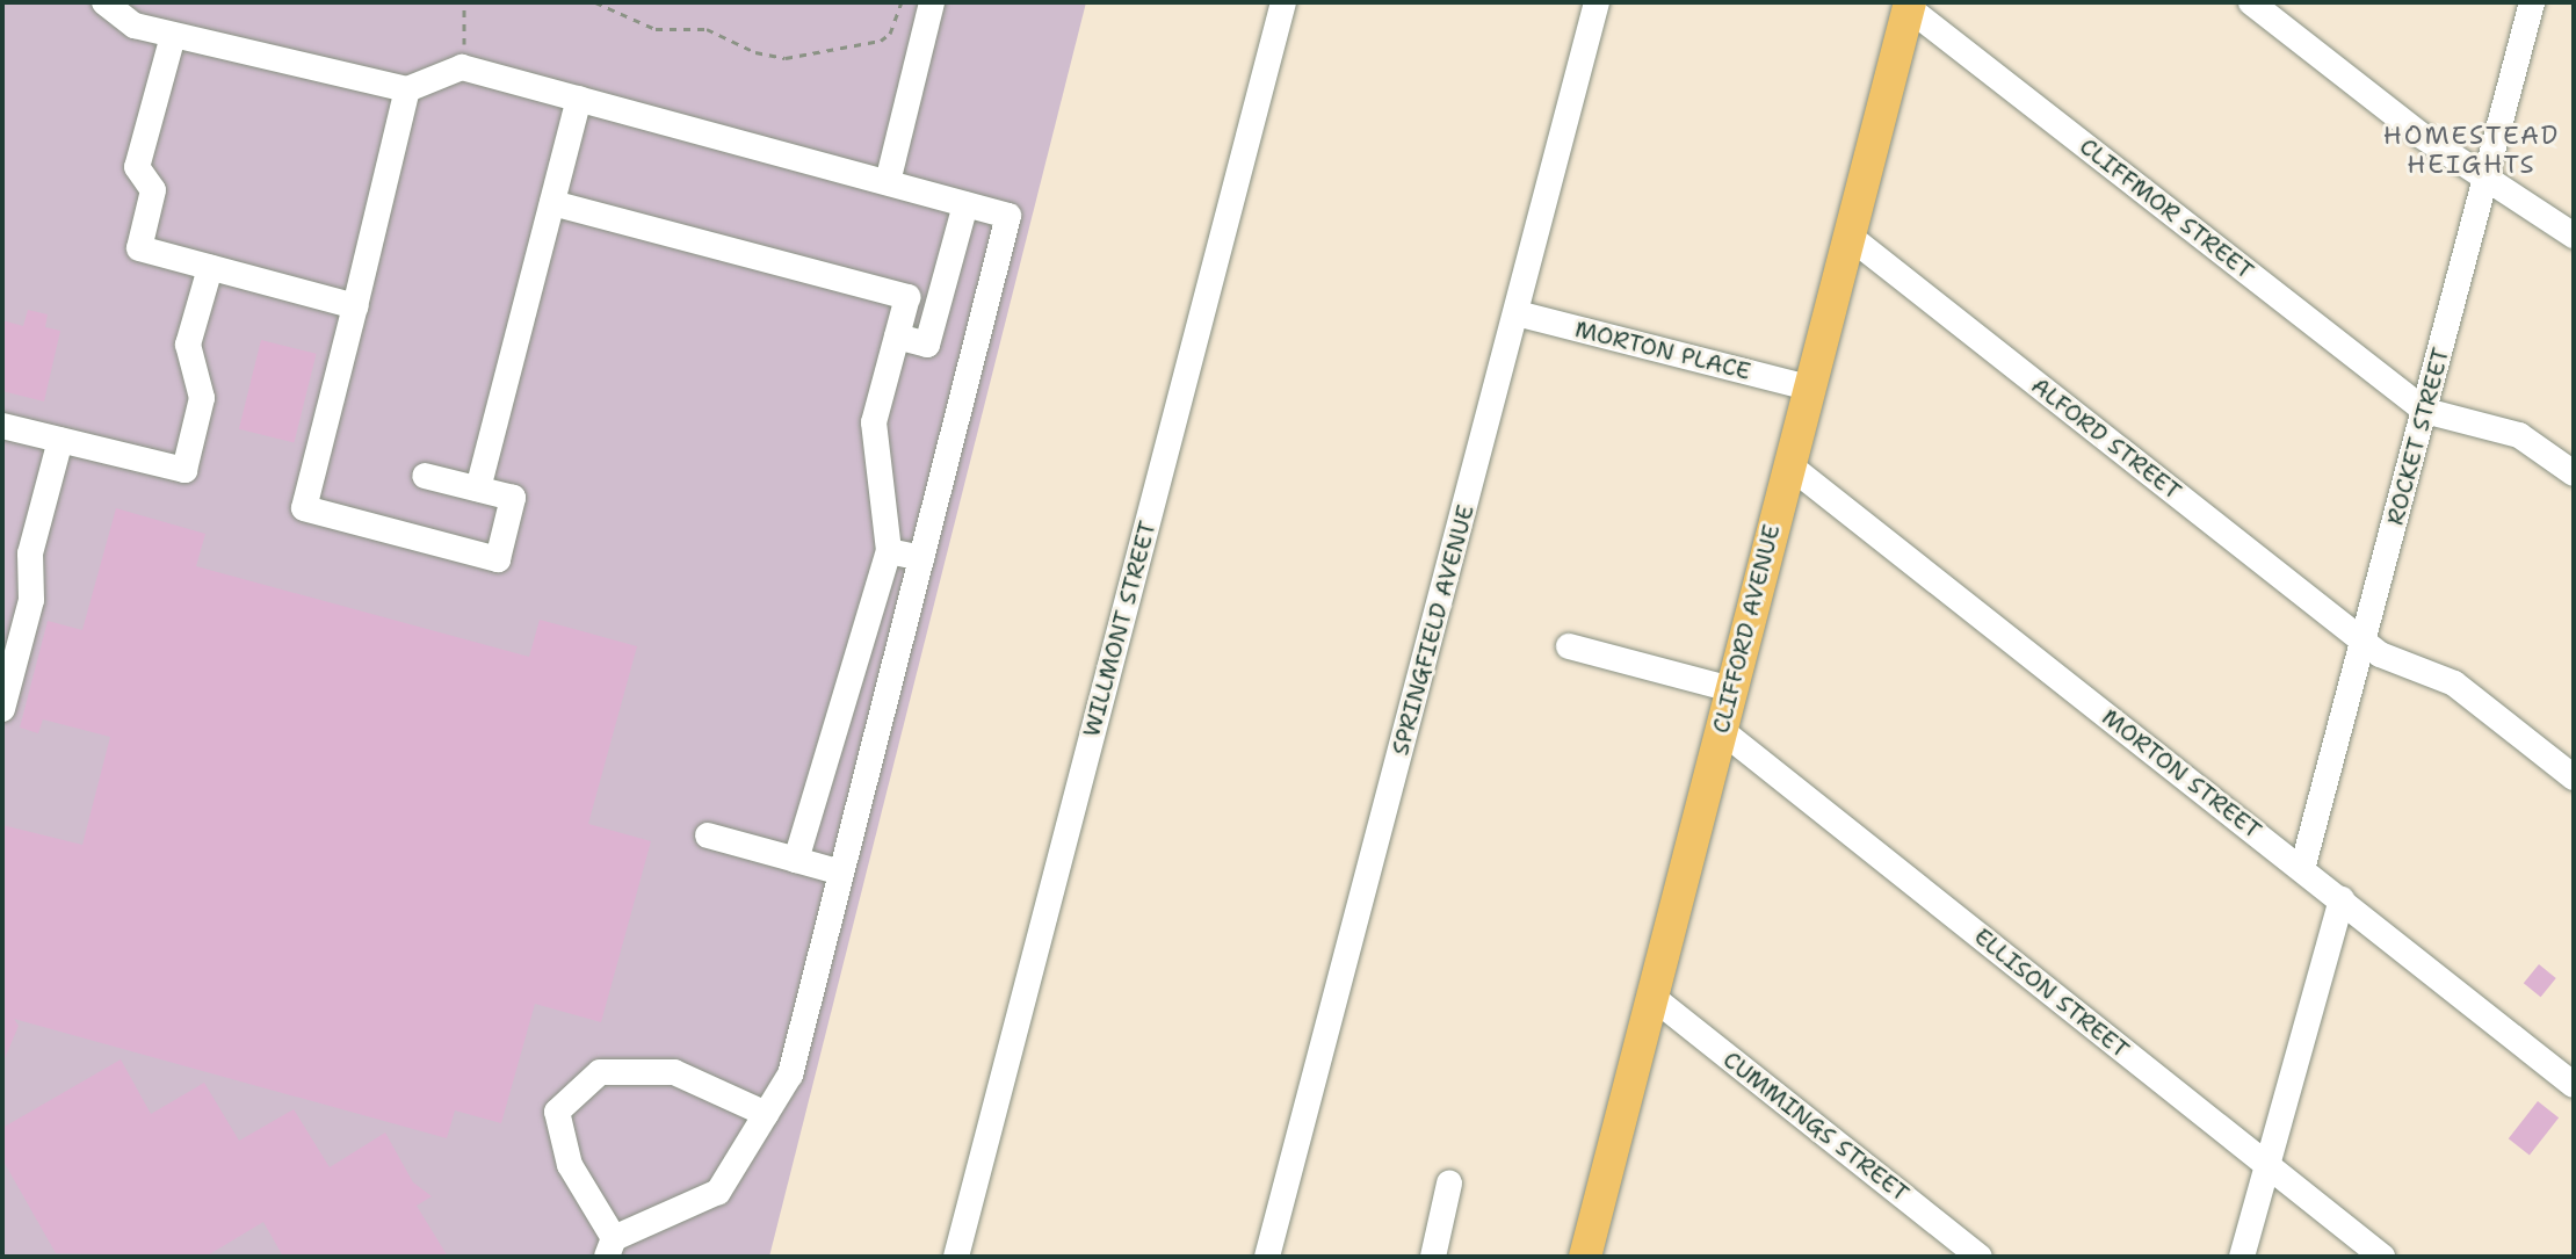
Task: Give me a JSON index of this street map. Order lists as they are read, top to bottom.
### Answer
{
  "streets": {
    "main road": ["CLIFFORD AVENUE"],
    "street": [
      "CLIFFMOR STREET",
      "MORTON PLACE",
      "ROCKET STREET",
      "ALFORD STREET",
      "WILLMONT STREET",
      "SPRINGFIELD AVENUE",
      "MORTON STREET",
      "ELLISON STREET",
      "CUMMINGS STREET"
    ]
  },
  "crossings": [
    ["CLIFFMOR STREET", "ROCKET STREET"],
    ["CLIFFMOR STREET", "CLIFFORD AVENUE"],
    ["MORTON PLACE", "CLIFFORD AVENUE"],
    ["MORTON PLACE", "SPRINGFIELD AVENUE"],
    ["ROCKET STREET", "ALFORD STREET"],
    ["ROCKET STREET", "MORTON STREET"],
    ["ALFORD STREET", "CLIFFORD AVENUE"],
    ["CLIFFORD AVENUE", "MORTON STREET"],
    ["CLIFFORD AVENUE", "ELLISON STREET"],
    ["CLIFFORD AVENUE", "CUMMINGS STREET"]
  ],
  "districts": ["HOMESTEAD HEIGHTS"]
}
